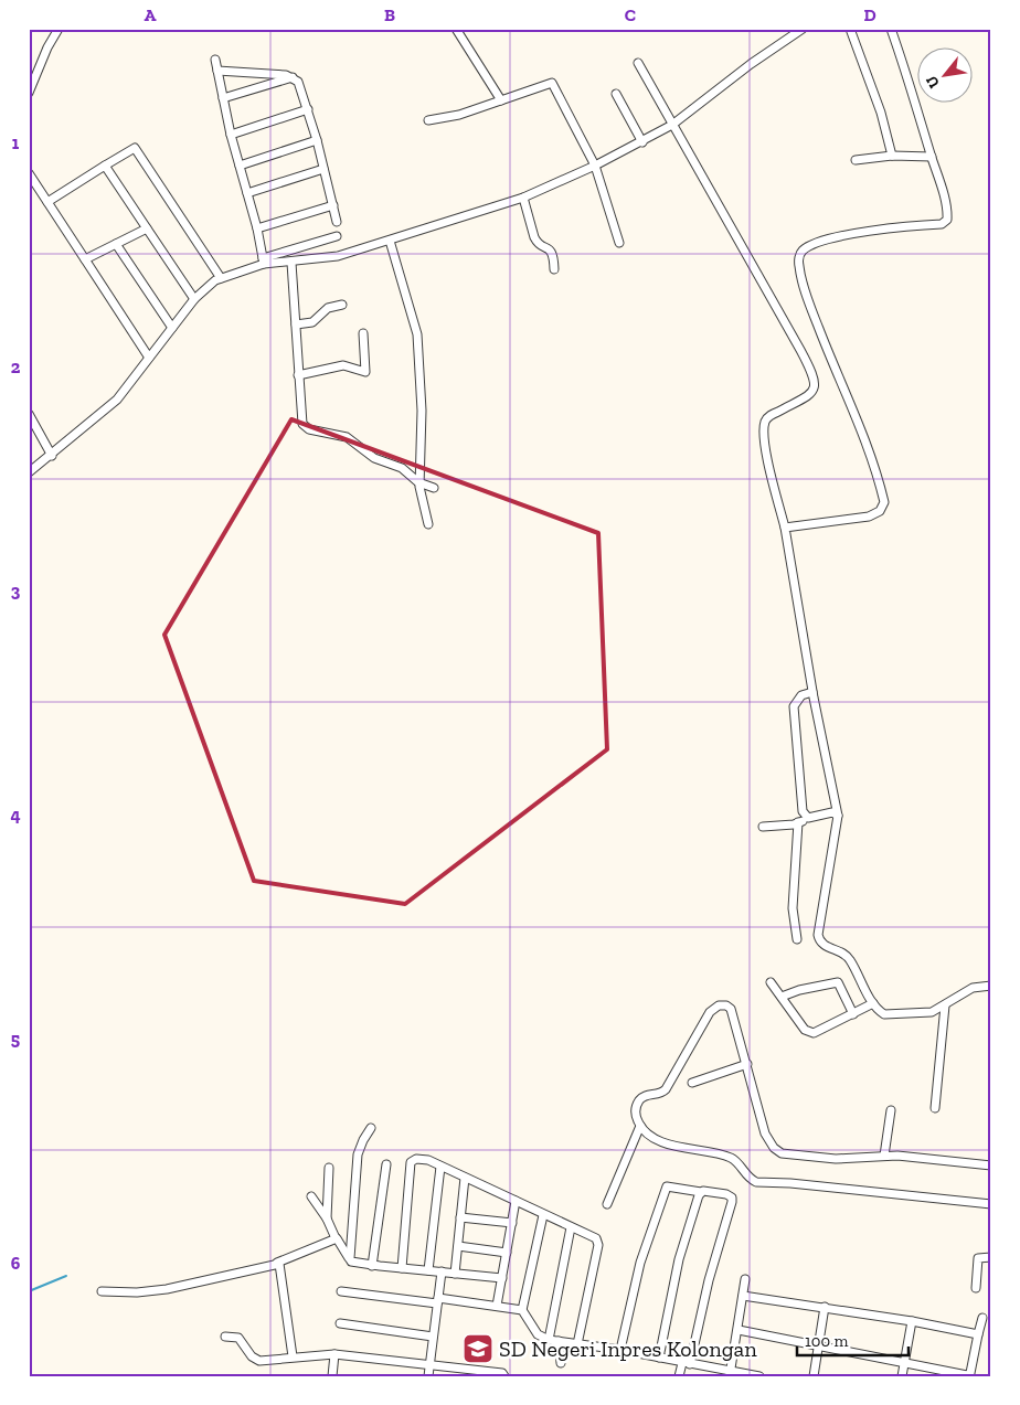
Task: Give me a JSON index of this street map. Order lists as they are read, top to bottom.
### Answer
{
  "places": {
    "school or university": ["SD Negeri Inpres Kolongan"]
  },
  "scale_bar": "100 m",
  "north": "bottom left",
  "grid": {
    "columns": [
      "A",
      "B",
      "C",
      "D"
    ],
    "rows": [
      "1",
      "2",
      "3",
      "4",
      "5",
      "6"
    ]
  }
}
